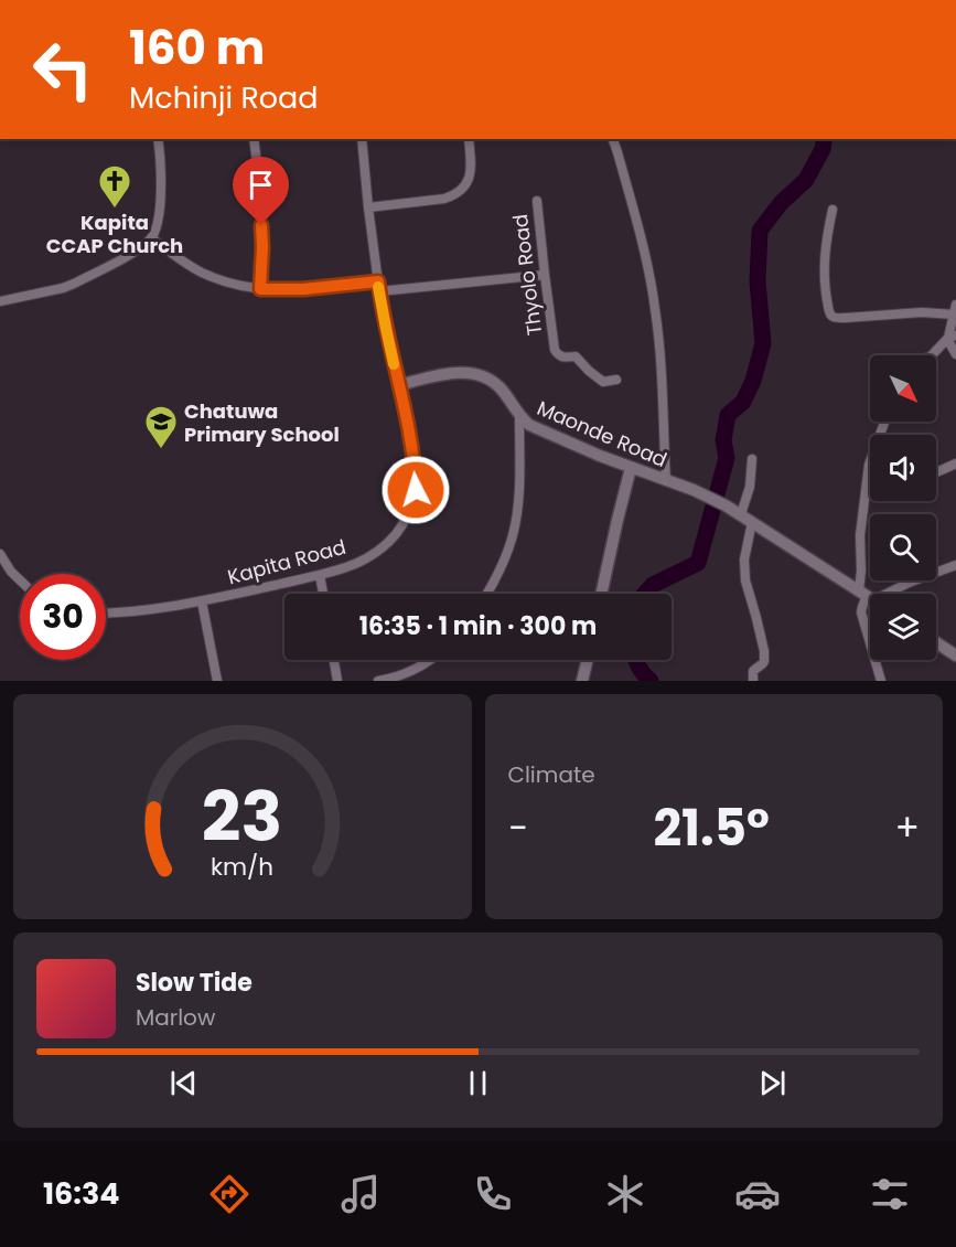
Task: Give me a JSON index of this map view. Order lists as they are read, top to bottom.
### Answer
{
  "streets": {
    "street": ["Thyolo Road", "Maonde Road", "Kapita Road"]
  },
  "crossings": [
    ["Maonde Road", "Kapita Road"]
  ],
  "places": {
    "church": ["Kapita CCAP Church"],
    "school or university": ["Chatuwa Primary School"]
  },
  "north": "bottom right",
  "page": {
    "turn": ["160 m", "Mchinji Road"],
    "limit": "30",
    "trip": "16:35 · 1 min · 300 m",
    "tile": "Climate",
    "heat": ["−", "21.5°", "+"],
    "song": ["Slow Tide", "Marlow"],
    "tabs": "16:34",
    "gauge": ["23", "km/h"]
  }
}
